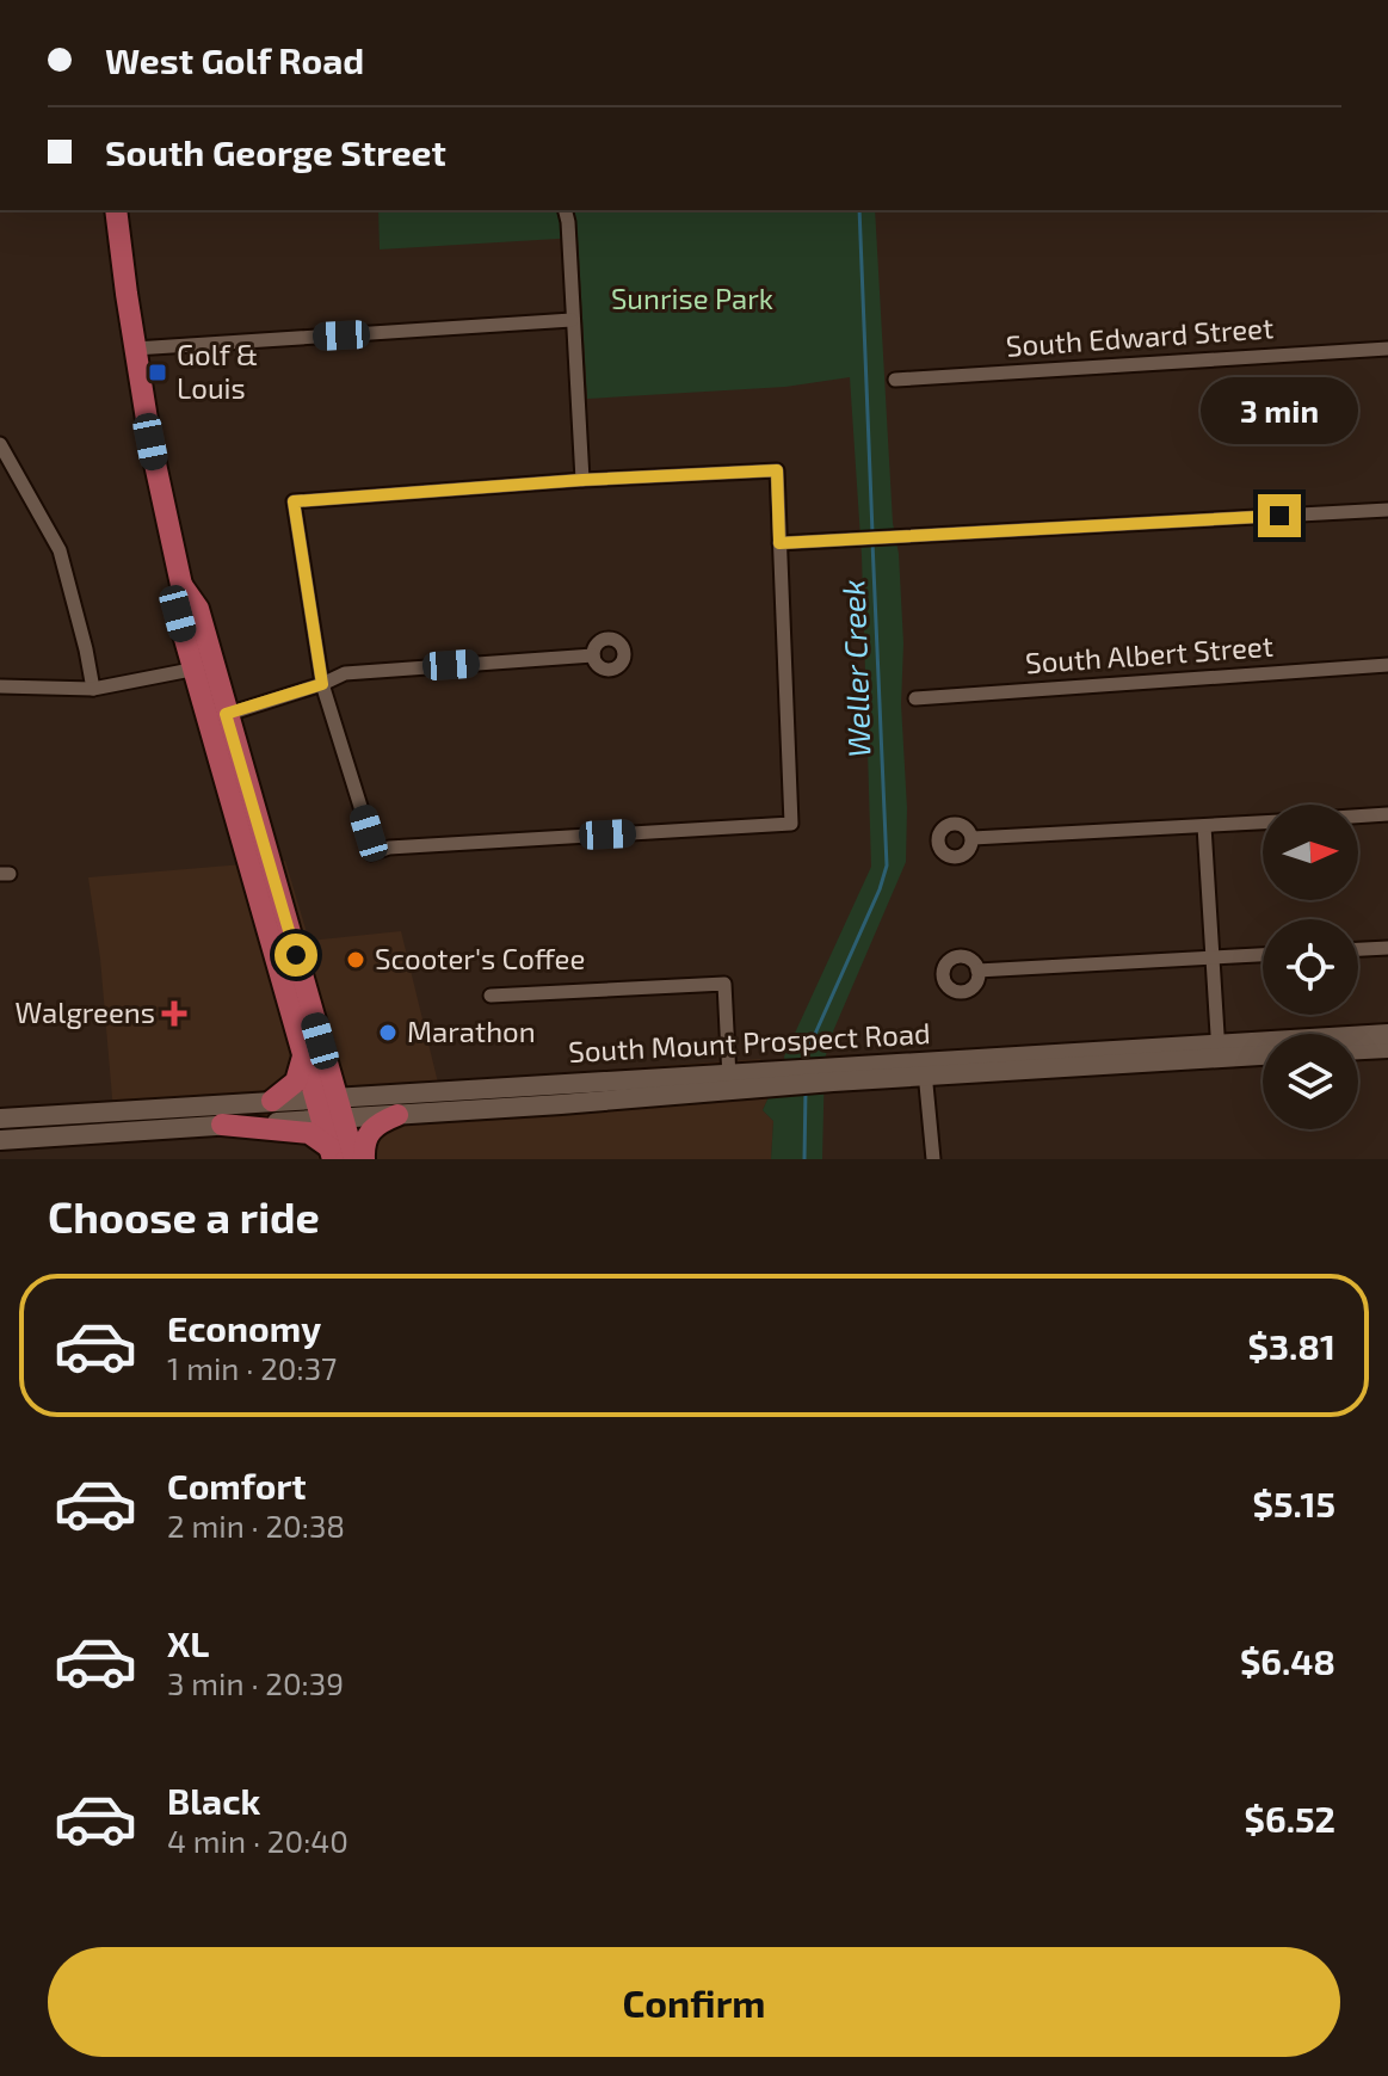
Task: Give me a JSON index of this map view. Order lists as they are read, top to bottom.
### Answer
{
  "streets": {
    "main road": ["South Mount Prospect Road"],
    "street": ["South Edward Street", "South Albert Street"]
  },
  "water": ["Weller Creek"],
  "parks": ["Sunrise Park"],
  "places": {
    "transit": ["Golf & Louis"],
    "other": ["Scooter's Coffee", "Marathon"],
    "health": ["Walgreens"]
  },
  "north": "right",
  "page": {
    "banner": ["West Golf Road", "South George Street"],
    "bubble": "3 min",
    "heading": "Choose a ride",
    "list": [
      {
        "name": "Economy",
        "note": "1 min · 20:37",
        "value": "$3.81"
      },
      {
        "name": "Comfort",
        "note": "2 min · 20:38",
        "value": "$5.15"
      },
      {
        "name": "XL",
        "note": "3 min · 20:39",
        "value": "$6.48"
      },
      {
        "name": "Black",
        "note": "4 min · 20:40",
        "value": "$6.52"
      }
    ],
    "buttons": "Confirm"
  }
}
